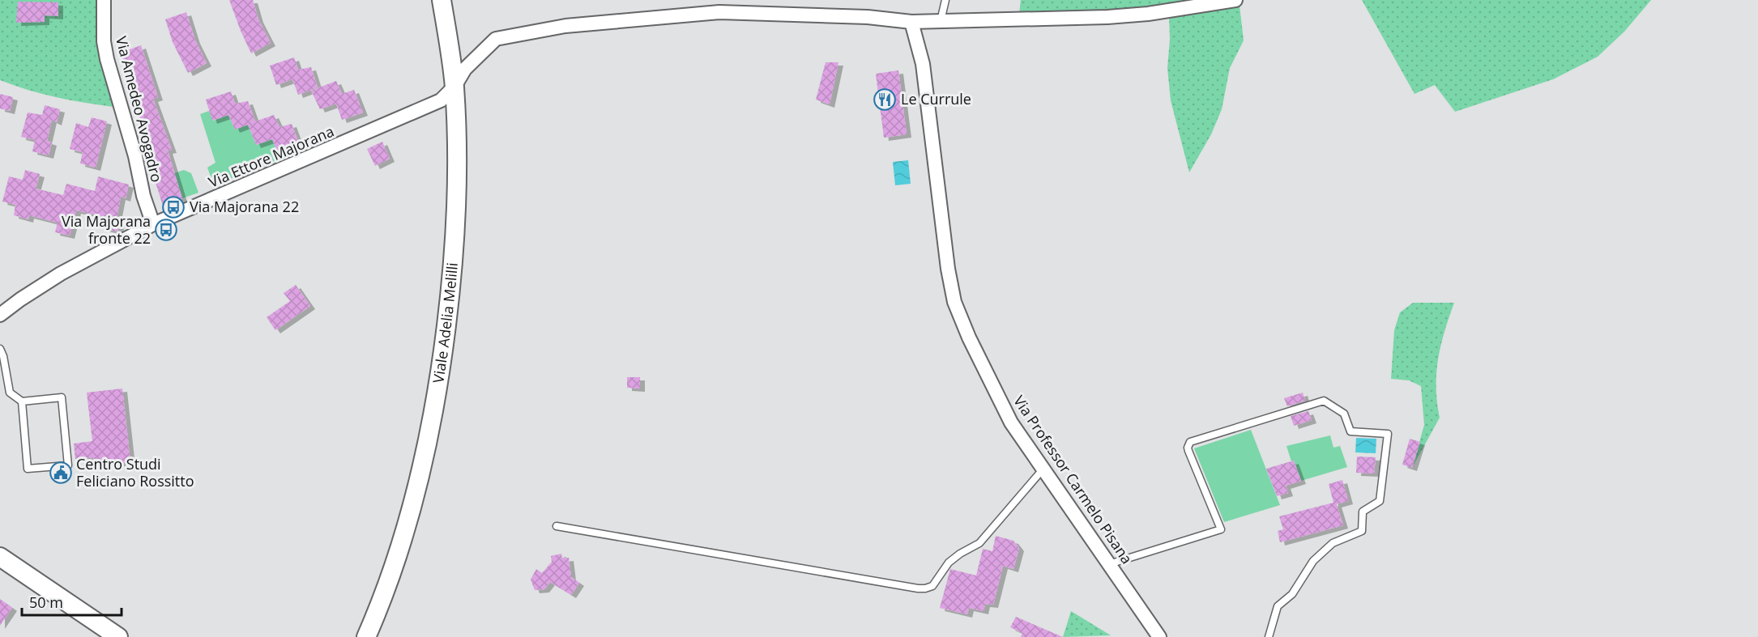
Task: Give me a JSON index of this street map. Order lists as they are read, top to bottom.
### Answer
{
  "streets": {
    "street": [
      "Via Amedeo Avogadro",
      "Via Ettore Majorana",
      "Viale Adelia Melilli",
      "Via Professor Carmelo Pisana"
    ]
  },
  "crossings": [
    ["Via Amedeo Avogadro", "Via Ettore Majorana"],
    ["Via Ettore Majorana", "Viale Adelia Melilli"],
    ["Via Ettore Majorana", "Via Professor Carmelo Pisana"]
  ],
  "places": {
    "restaurant": ["Le Currule"],
    "bus stop": ["Via Majorana 22", "Via Majorana fronte 22"],
    "public building": ["Centro Studi Feliciano Rossitto"]
  },
  "scale_bar": "50 m"
}
